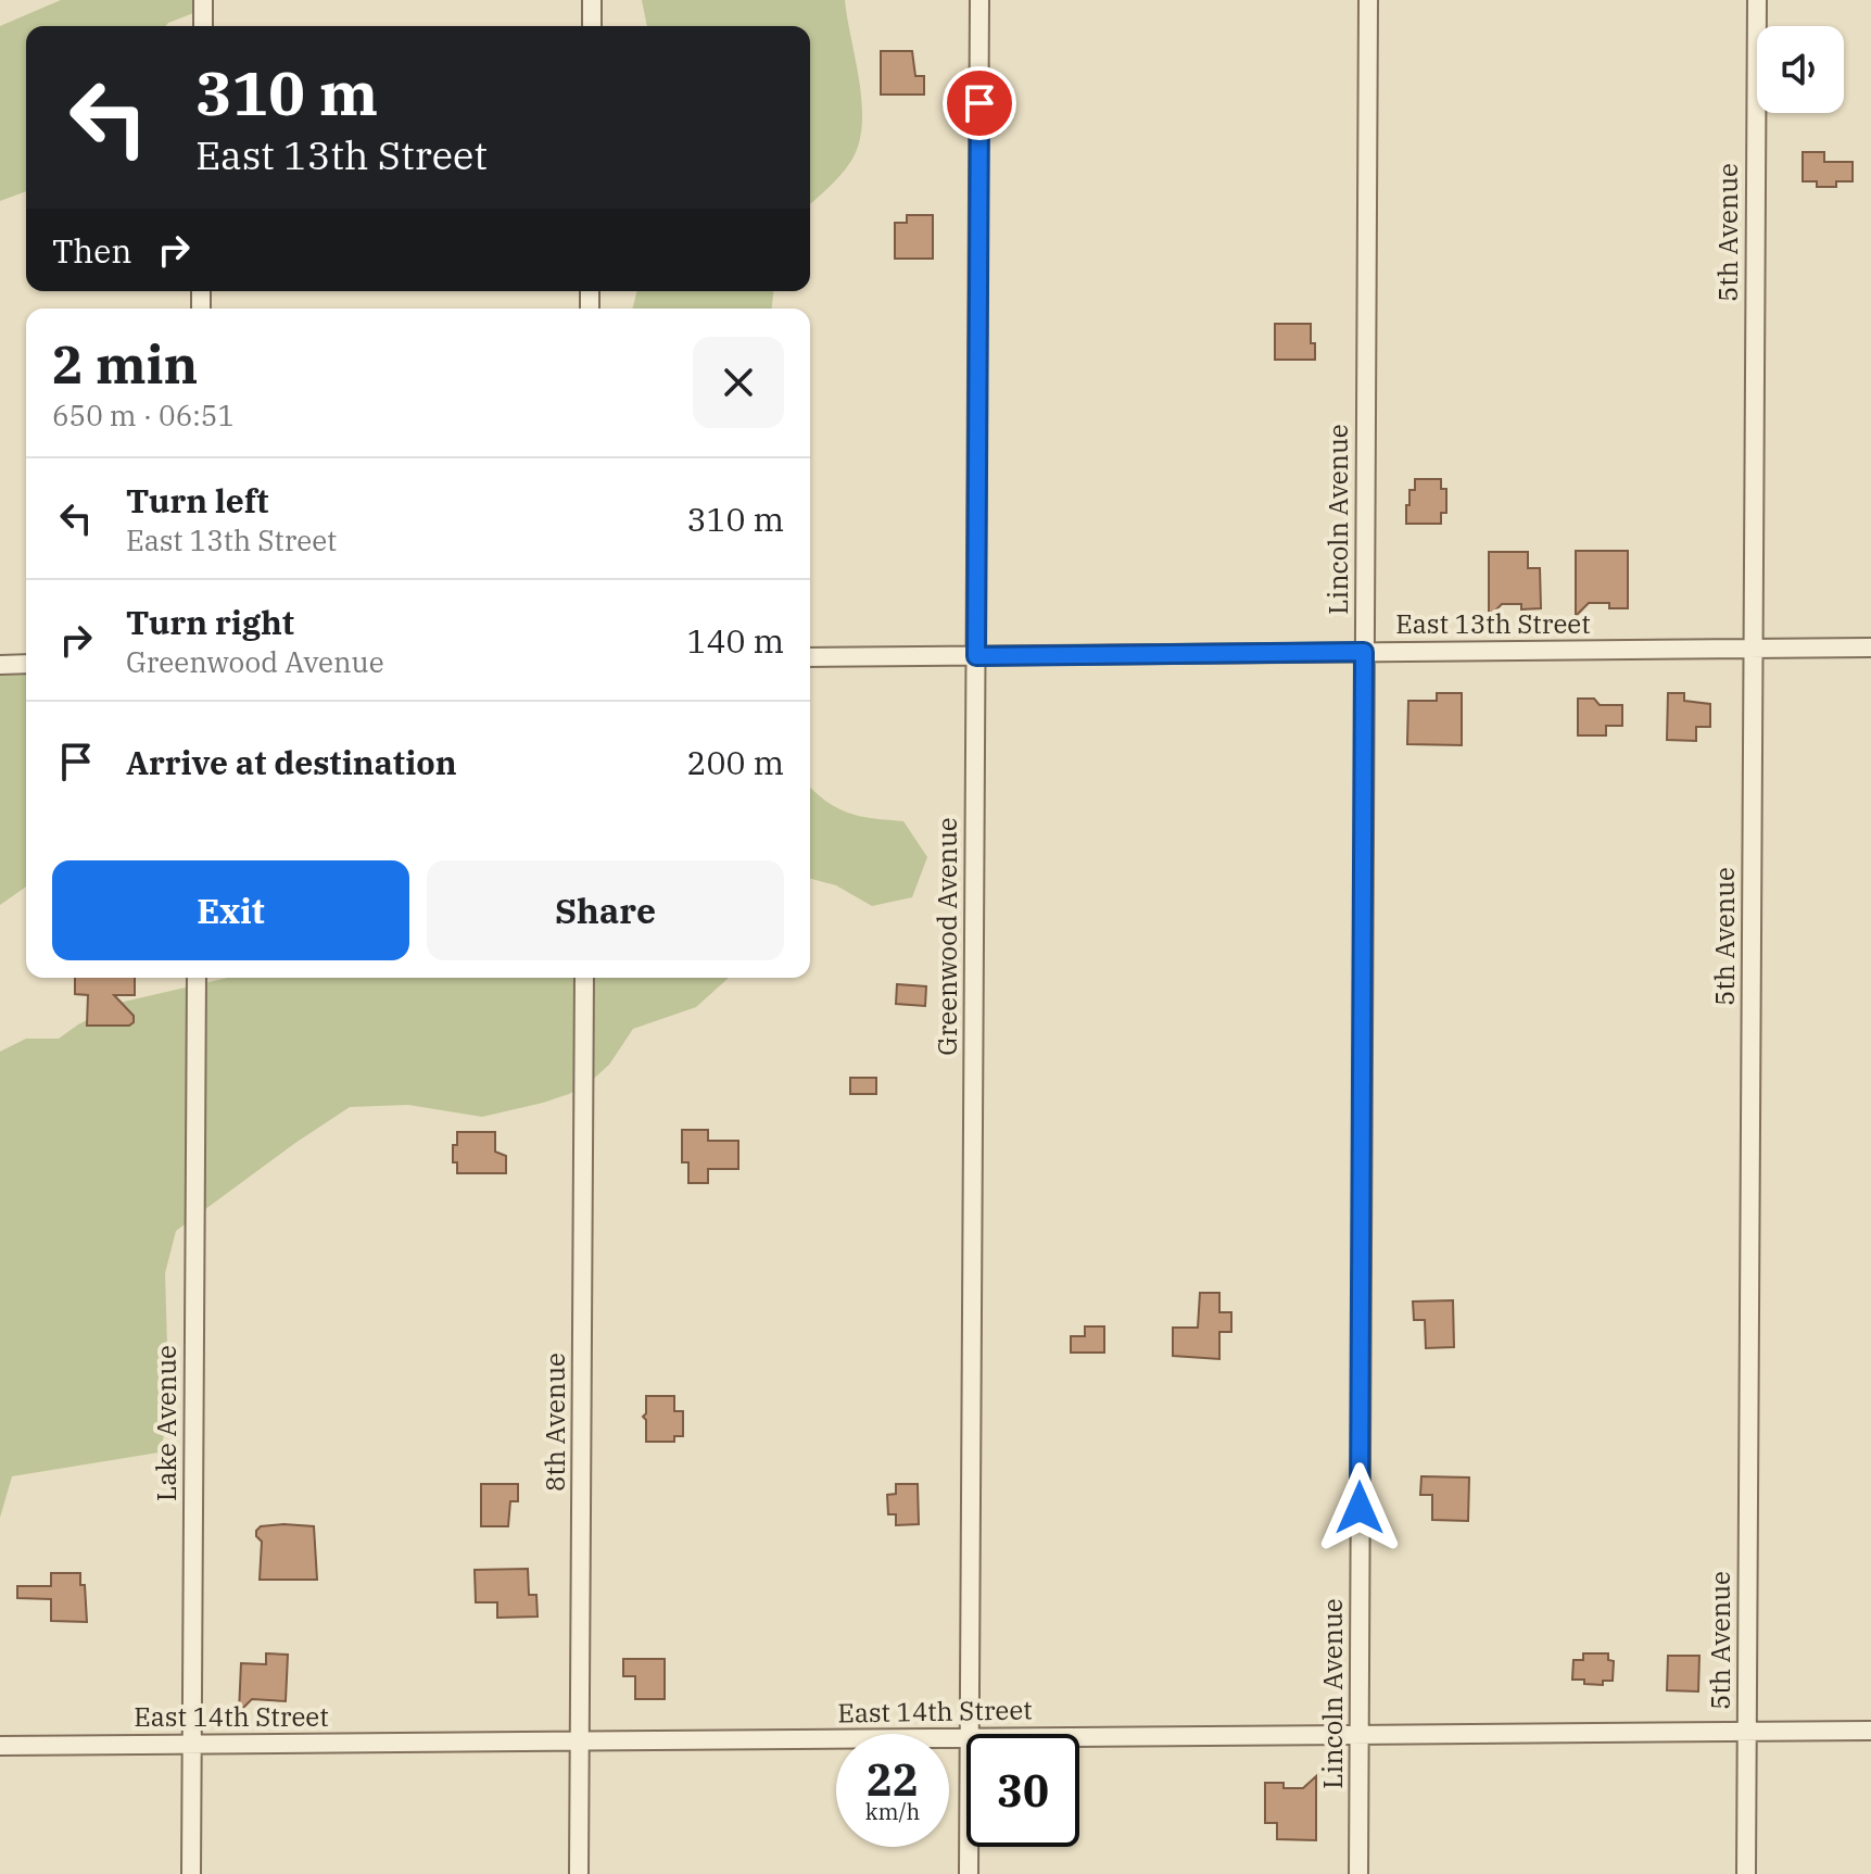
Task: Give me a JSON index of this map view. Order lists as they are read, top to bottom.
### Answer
{
  "streets": {
    "street": [
      "5th Avenue",
      "Lincoln Avenue",
      "East 13th Street",
      "Greenwood Avenue",
      "8th Avenue",
      "Lake Avenue",
      "East 14th Street"
    ]
  },
  "crossings": [
    ["5th Avenue", "East 13th Street"],
    ["5th Avenue", "East 14th Street"],
    ["Lincoln Avenue", "East 13th Street"],
    ["Lincoln Avenue", "East 14th Street"],
    ["East 13th Street", "Greenwood Avenue"],
    ["8th Avenue", "East 14th Street"],
    ["Lake Avenue", "East 14th Street"]
  ],
  "page": {
    "turn": ["310 m", "East 13th Street"],
    "then": "Then",
    "heading": ["2 min", "650 m · 06:51"],
    "list": [
      {
        "name": "Turn left",
        "note": "East 13th Street",
        "value": "310 m"
      },
      {
        "name": "Turn right",
        "note": "Greenwood Avenue",
        "value": "140 m"
      },
      {
        "name": "Arrive at destination",
        "value": "200 m"
      }
    ],
    "buttons": ["Exit", "Share"],
    "speed": "22 km/h",
    "limit": "30"
  }
}
